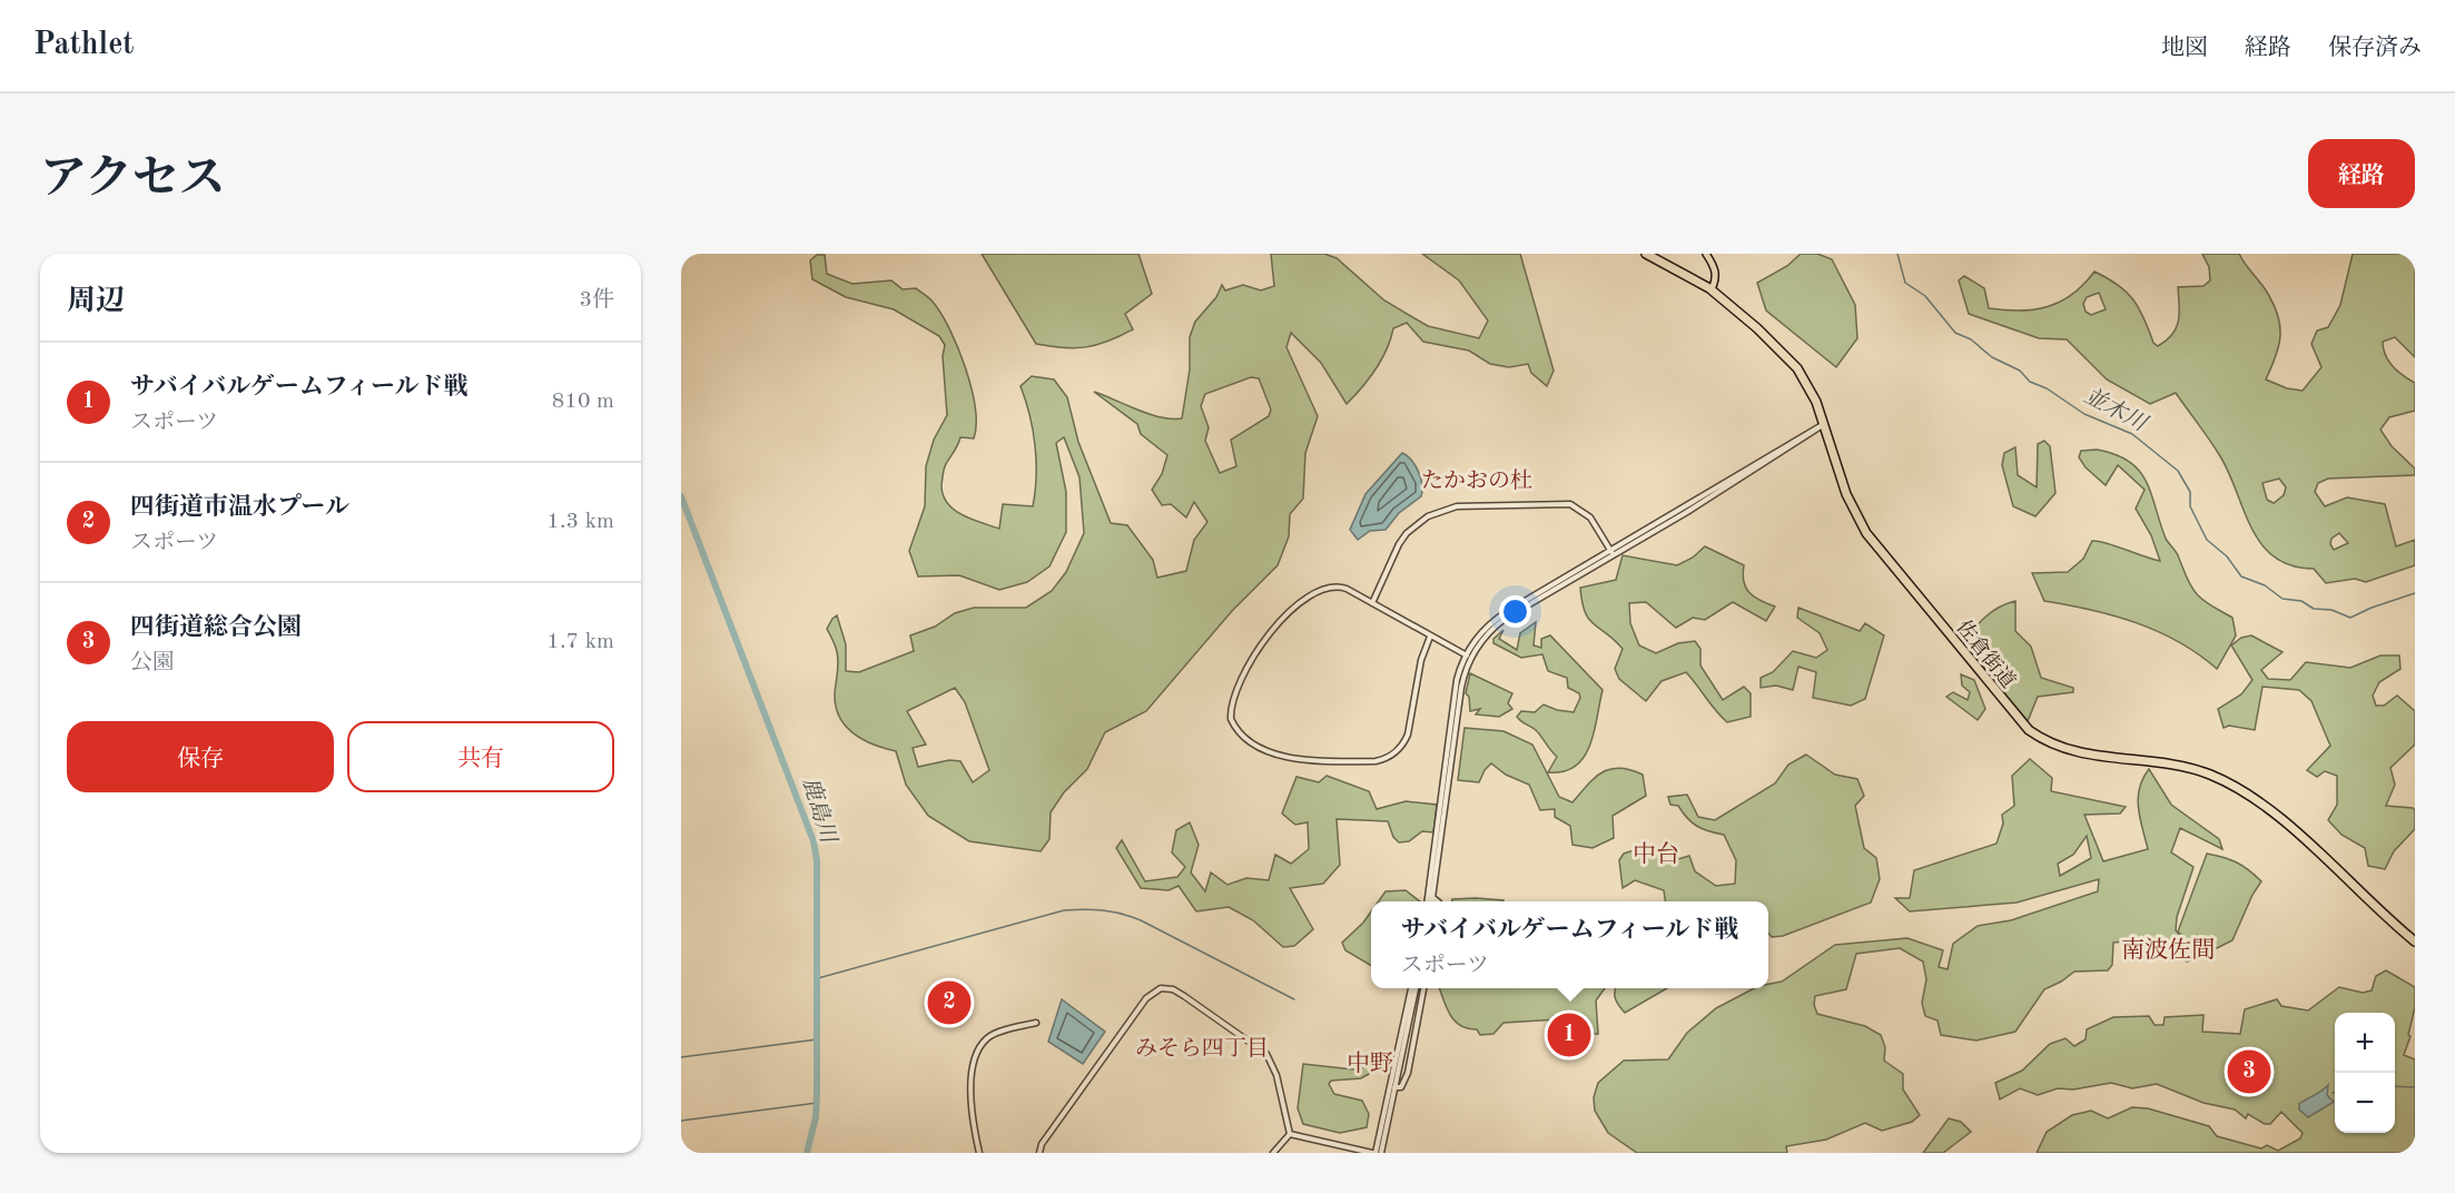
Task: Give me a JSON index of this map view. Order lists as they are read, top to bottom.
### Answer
{
  "streets": {
    "highway": ["佐倉街道"]
  },
  "districts": [
    "たかおの杜",
    "中台",
    "南波佐間",
    "みそら四丁目",
    "中野"
  ],
  "water": ["並木川", "鹿島川"],
  "page": {
    "header": "Pathlet",
    "nav": ["地図", "経路", "保存済み"],
    "title": "アクセス",
    "buttons": [
      "経路",
      ["保存", "共有"]
    ],
    "heading": ["周辺", "3件"],
    "list": [
      {
        "mark": "1",
        "name": "サバイバルゲームフィールド戦",
        "note": "スポーツ",
        "value": "810 m"
      },
      {
        "mark": "2",
        "name": "四街道市温水プール",
        "note": "スポーツ",
        "value": "1.3 km"
      },
      {
        "mark": "3",
        "name": "四街道総合公園",
        "note": "公園",
        "value": "1.7 km"
      }
    ],
    "popup": ["サバイバルゲームフィールド戦", "スポーツ"],
    "pins": ["2", "1", "3"],
    "map_buttons": ["+", "−"]
  }
}
